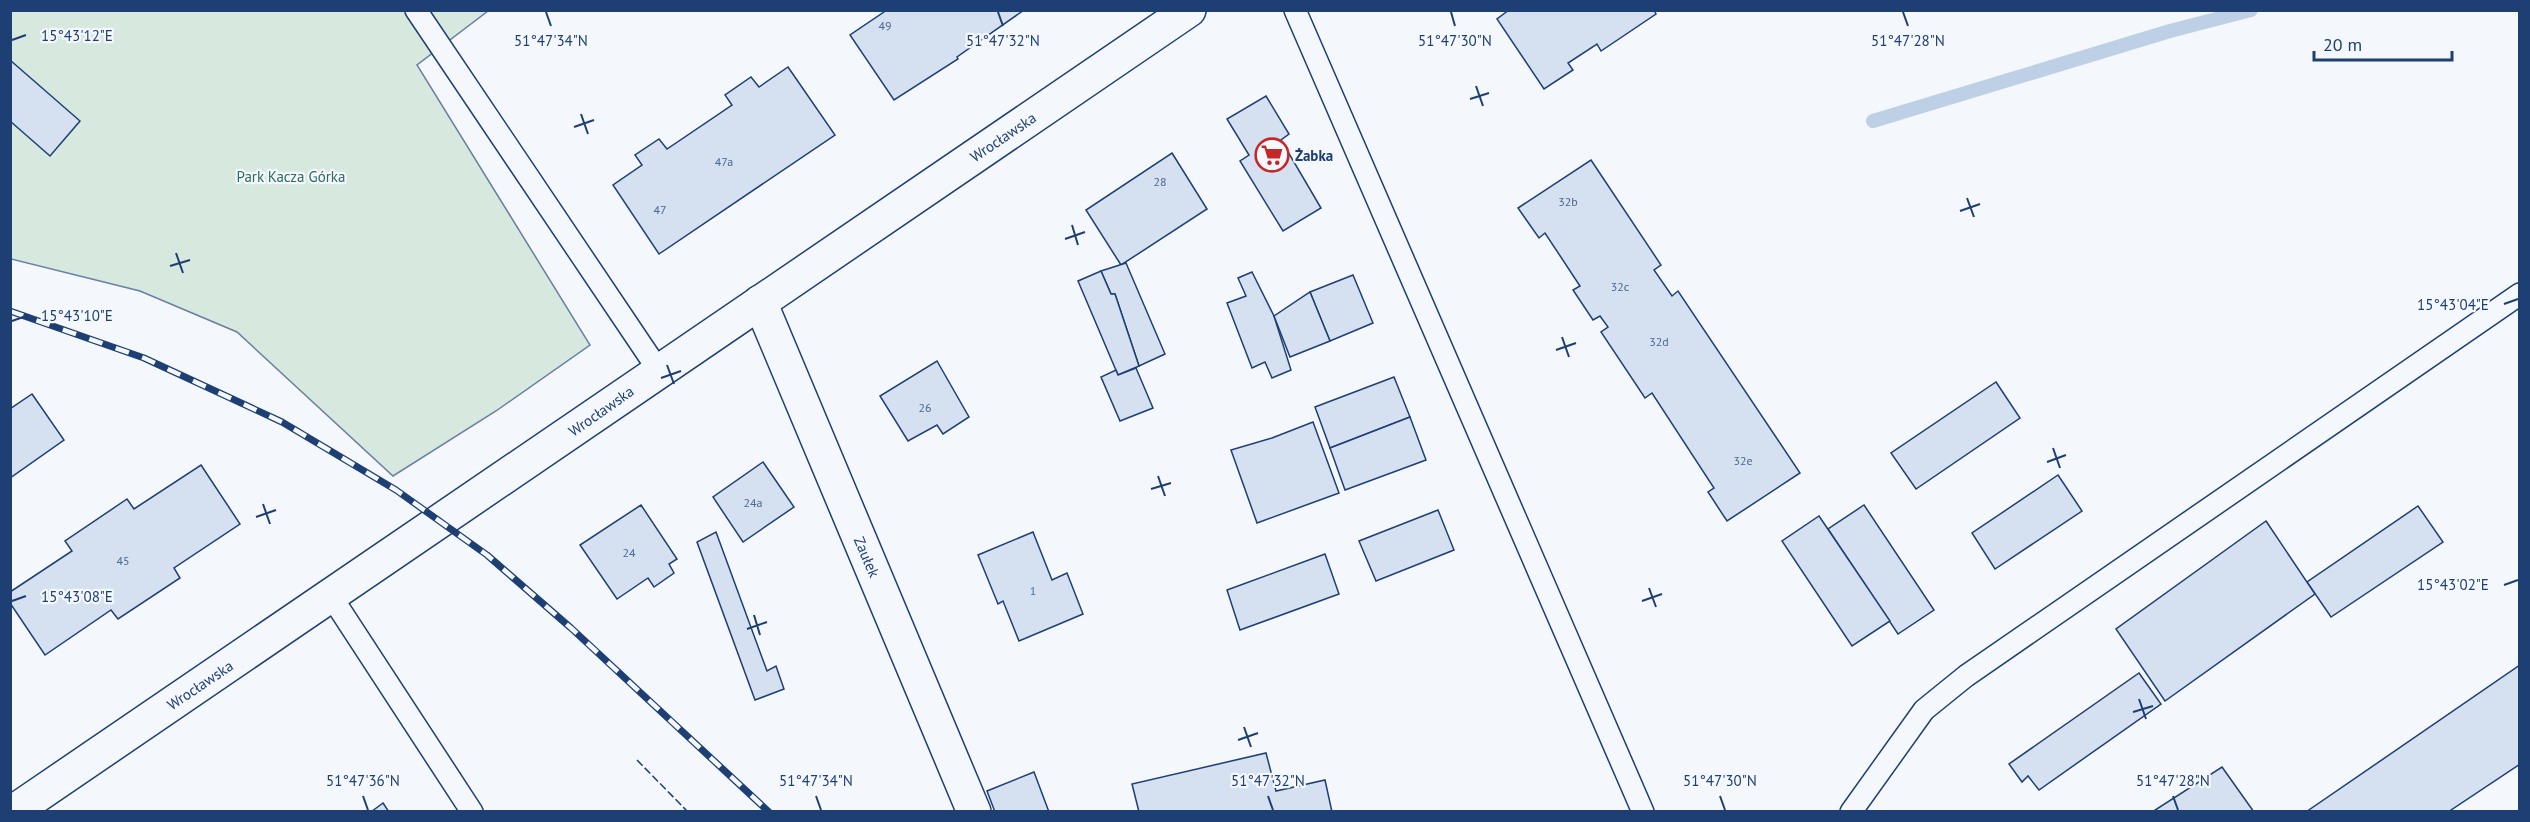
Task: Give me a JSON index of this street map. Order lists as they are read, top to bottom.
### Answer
{
  "streets": {
    "street": ["Wrocławska", "Zaułek"]
  },
  "crossings": [
    ["Wrocławska", "Zaułek"]
  ],
  "parks": ["Park Kacza Górka"],
  "places": {
    "supermarket": ["Żabka"]
  },
  "house_numbers": [
    "49",
    "47a",
    "28",
    "32b",
    "47",
    "32c",
    "32d",
    "26",
    "32e",
    "24a",
    "24",
    "45",
    "1"
  ],
  "scale_bar": "20 m",
  "coordinates": [
    "15°43'12\"E",
    "51°47'34\"N",
    "51°47'32\"N",
    "51°47'30\"N",
    "51°47'28\"N",
    "15°43'04\"E",
    "15°43'10\"E",
    "15°43'02\"E",
    "15°43'08\"E",
    "51°47'36\"N"
  ]
}
